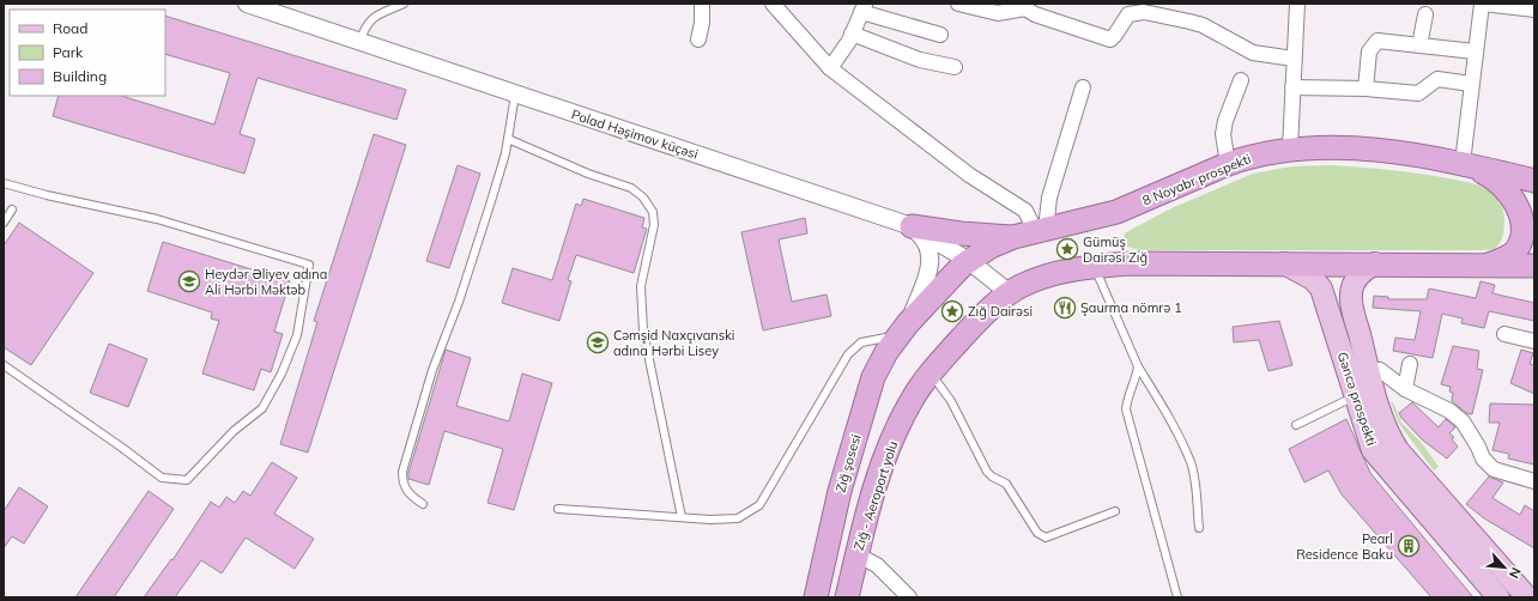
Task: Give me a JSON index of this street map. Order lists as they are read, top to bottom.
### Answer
{
  "streets": {
    "highway": ["8 Noyabr prospekti", "Zığ şosesi", "Zığ - Aeroport yolu"],
    "main road": ["Gəncə prospekti"],
    "street": ["Polad Həşimov küçəsi"]
  },
  "crossings": [
    ["Polad Həşimov küçəsi", "8 Noyabr prospekti"],
    ["8 Noyabr prospekti", "Zığ şosesi"]
  ],
  "places": {
    "place": ["Gümüş Dairəsi Zığ", "Zığ Dairəsi"],
    "school or university": ["Heydər Əliyev adına Ali Hərbi Məktəb", "Cəmşid Naxçıvanski adına Hərbi Lisey"],
    "restaurant": ["Şaurma nömrә 1"],
    "building": ["Pearl Residence Baku"]
  },
  "legend": ["Road", "Park", "Building"],
  "north": "bottom right"
}
